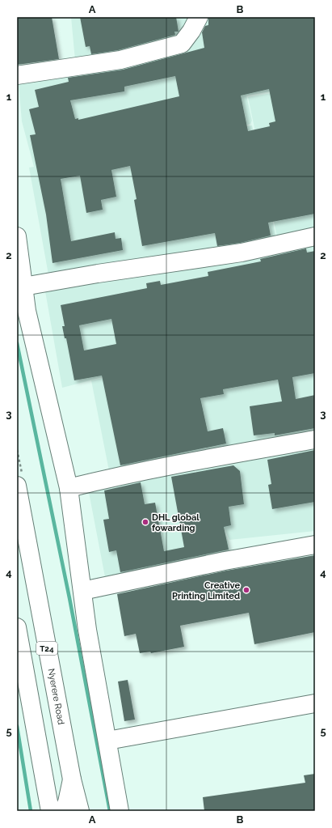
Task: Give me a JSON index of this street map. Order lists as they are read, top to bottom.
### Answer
{
  "streets": {
    "main road": ["T24", "Nyerere Road"]
  },
  "places": ["DHL global fowarding", "Creative Printing Limited"],
  "grid": {
    "columns": ["A", "B"],
    "rows": [
      "1",
      "2",
      "3",
      "4",
      "5"
    ]
  }
}
